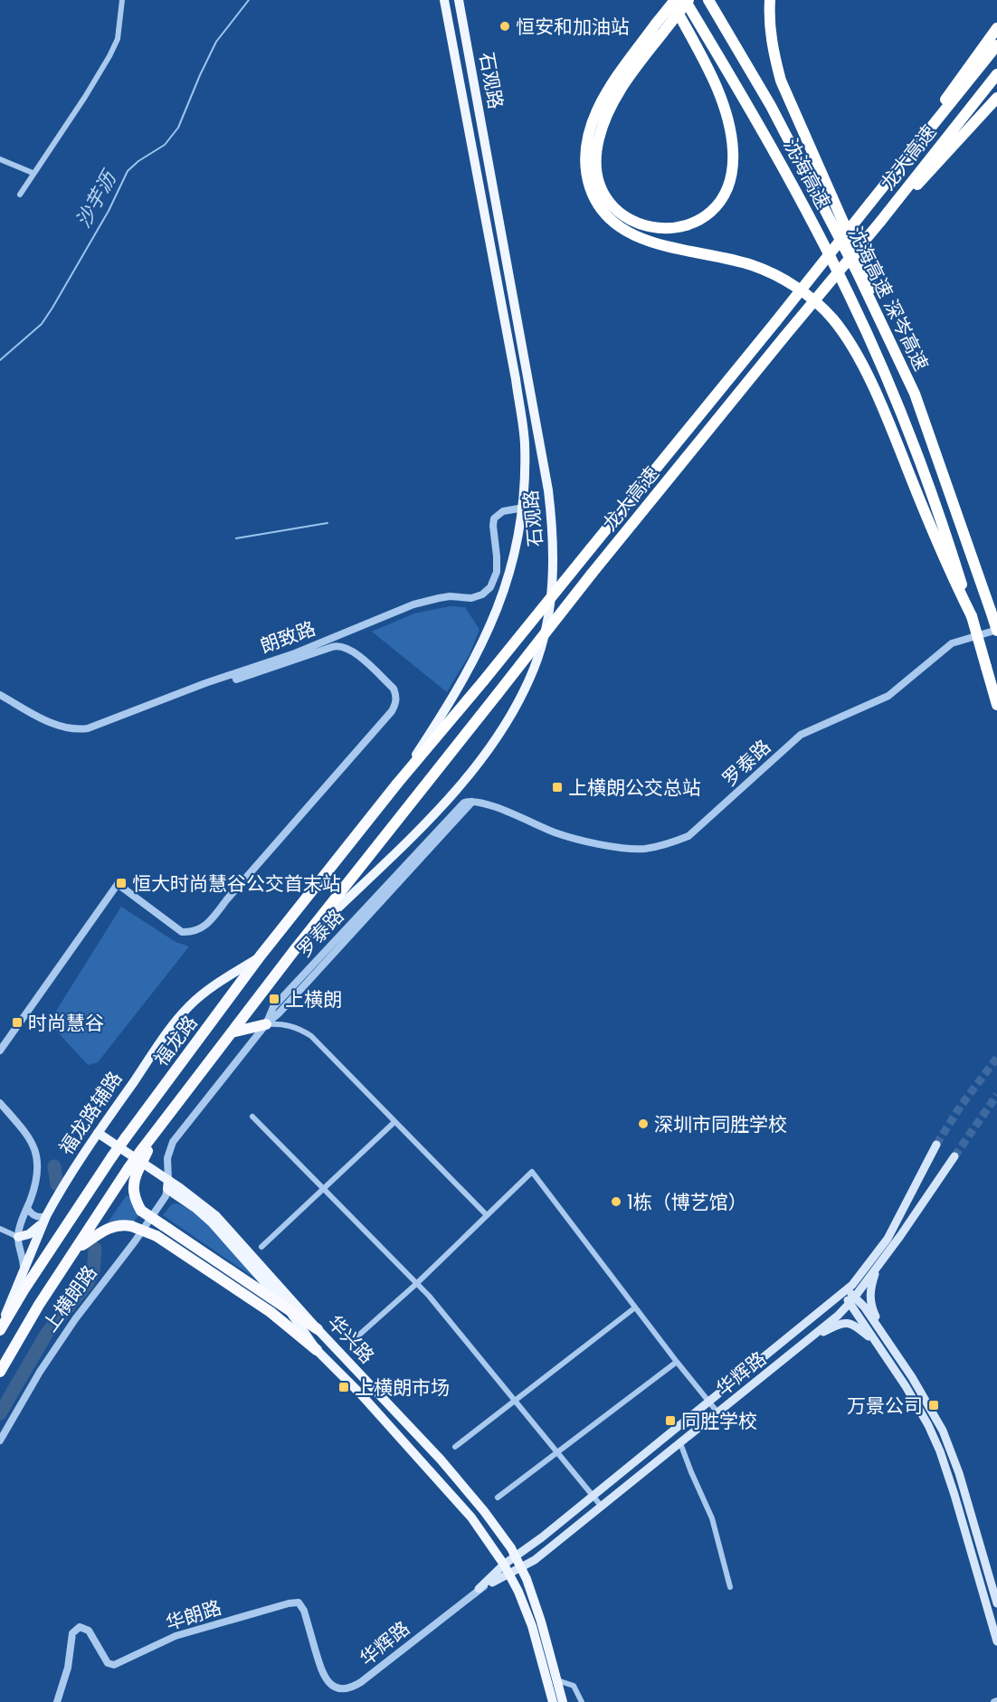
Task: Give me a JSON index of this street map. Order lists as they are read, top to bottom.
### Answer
{
  "streets": {
    "highway": [
      "龙大高速",
      "沈海高速",
      "沈海高速 深岑高速",
      "福龙路"
    ],
    "main road": [
      "石观路",
      "福龙路辅路",
      "华兴路",
      "华辉路"
    ],
    "street": [
      "朗致路",
      "罗泰路",
      "上横朗路",
      "华朗路"
    ]
  },
  "crossings": [
    ["石观路", "龙大高速"],
    ["石观路", "朗致路"],
    ["石观路", "福龙路"],
    ["龙大高速", "福龙路"],
    ["沈海高速 深岑高速", "罗泰路"],
    ["罗泰路", "上横朗路"],
    ["罗泰路", "华兴路"],
    ["福龙路", "福龙路辅路"],
    ["福龙路辅路", "华兴路"],
    ["上横朗路", "华兴路"],
    ["华兴路", "华辉路"],
    ["华辉路", "华朗路"]
  ],
  "water": ["沙芋沥"],
  "places": {
    "other": ["恒安和加油站", "深圳市同胜学校", "1栋（博艺馆）"],
    "transit": [
      "上横朗公交总站",
      "恒大时尚慧谷公交首末站",
      "上横朗",
      "时尚慧谷",
      "上横朗市场",
      "万景公司",
      "同胜学校"
    ]
  }
}
